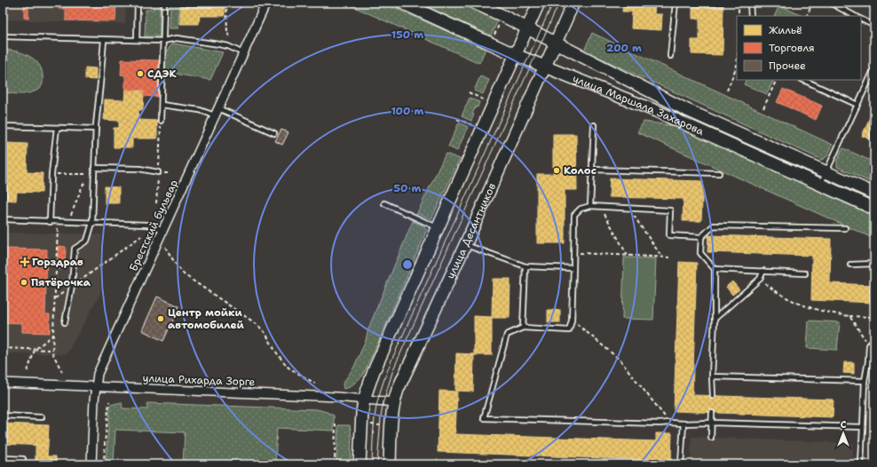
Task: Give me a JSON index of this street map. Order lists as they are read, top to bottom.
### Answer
{
  "streets": {
    "street": [
      "улица Маршала Захарова",
      "Брестский бульвар",
      "улица Десантников",
      "улица Рихарда Зорге"
    ]
  },
  "crossings": [
    ["улица Маршала Захарова", "улица Десантников"],
    ["Брестский бульвар", "улица Рихарда Зорге"],
    ["улица Десантников", "улица Рихарда Зорге"]
  ],
  "places": {
    "other": [
      "СДЭК",
      "Колос",
      "Пятёрочка",
      "Центр мойки автомобилей"
    ],
    "health": ["Горздрав"]
  },
  "legend": ["Жильё", "Торговля", "Прочее"],
  "north": "top",
  "rings": [
    "150 m",
    "200 m",
    "100 m",
    "50 m"
  ]
}
